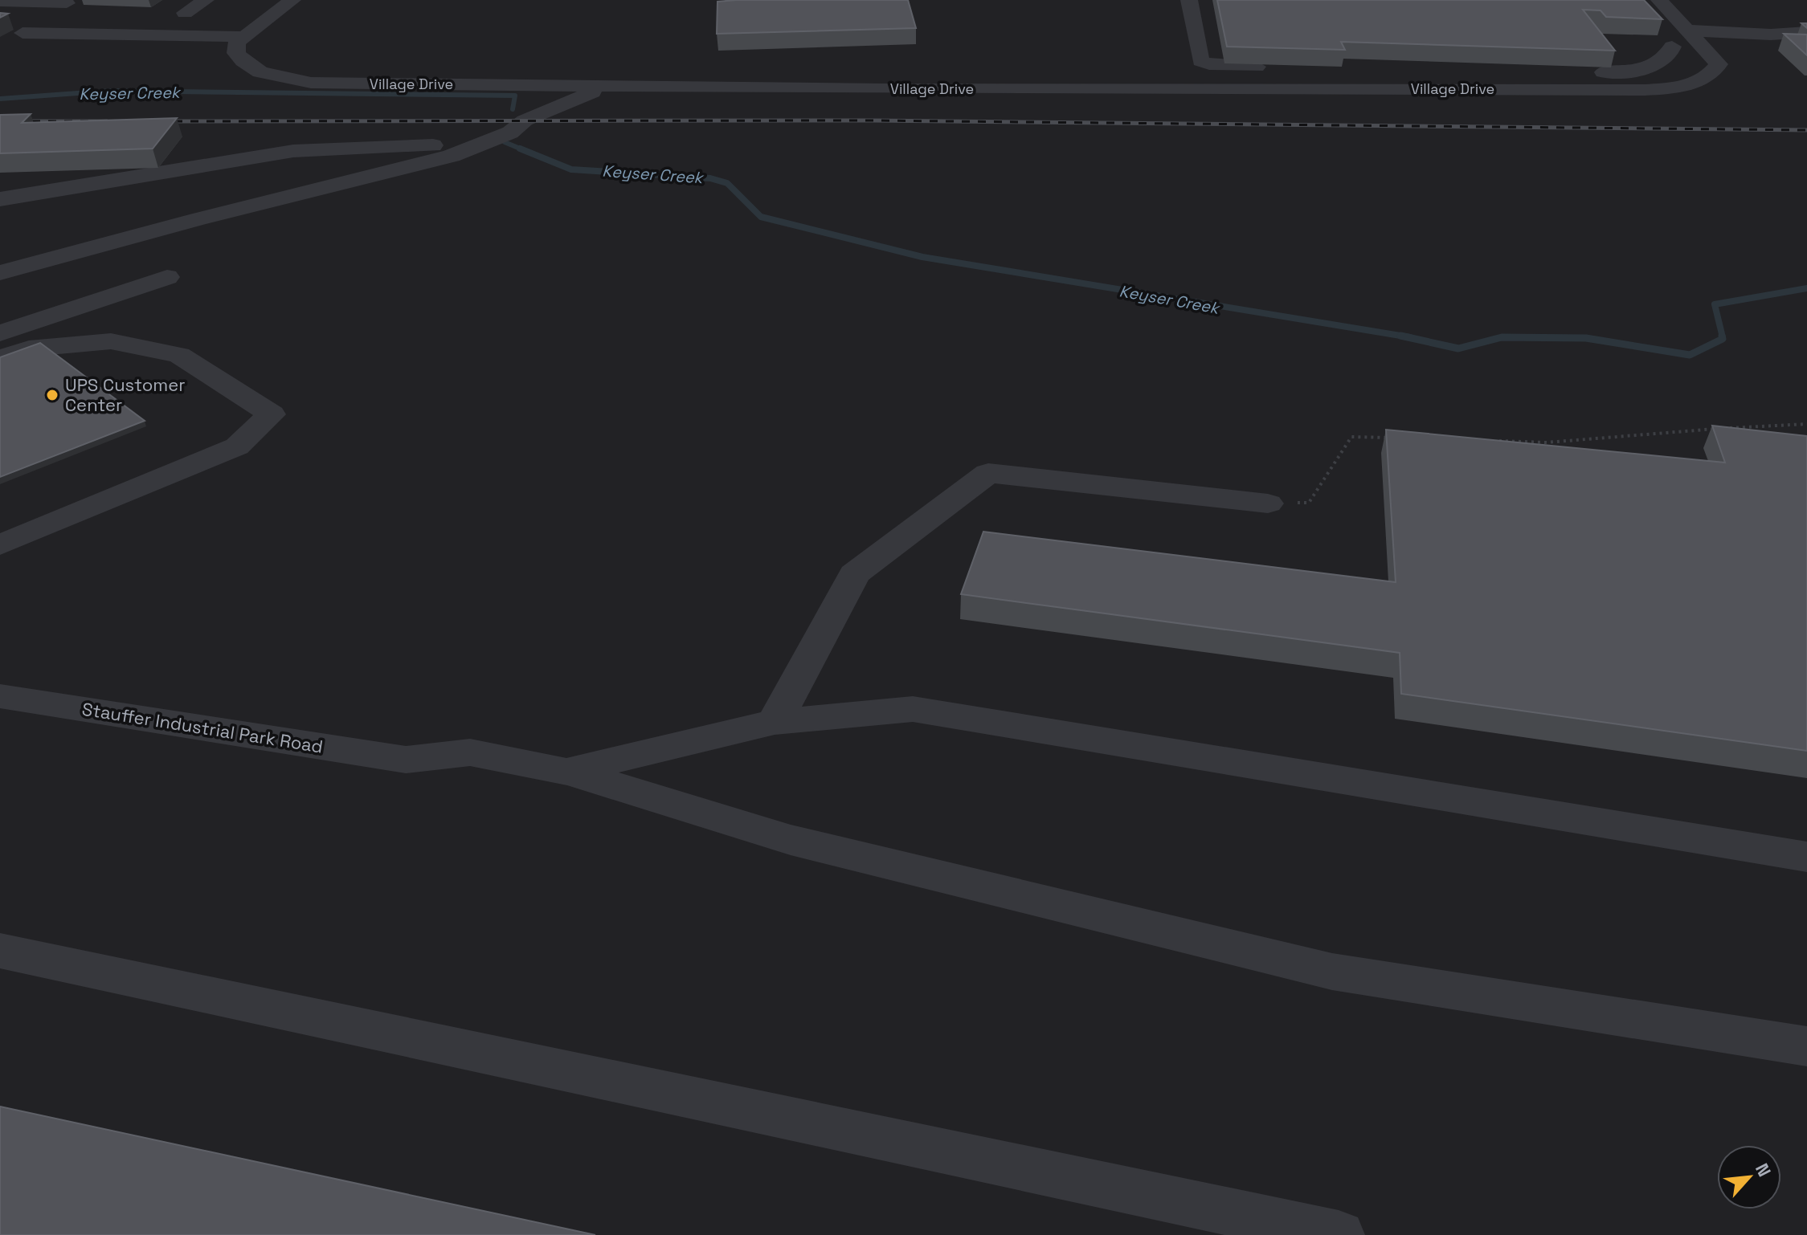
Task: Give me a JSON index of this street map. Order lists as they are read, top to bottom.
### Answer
{
  "streets": {
    "street": ["Village Drive", "Stauffer Industrial Park Road"]
  },
  "water": ["Keyser Creek"],
  "places": ["UPS Customer Center"],
  "north": "top right"
}
